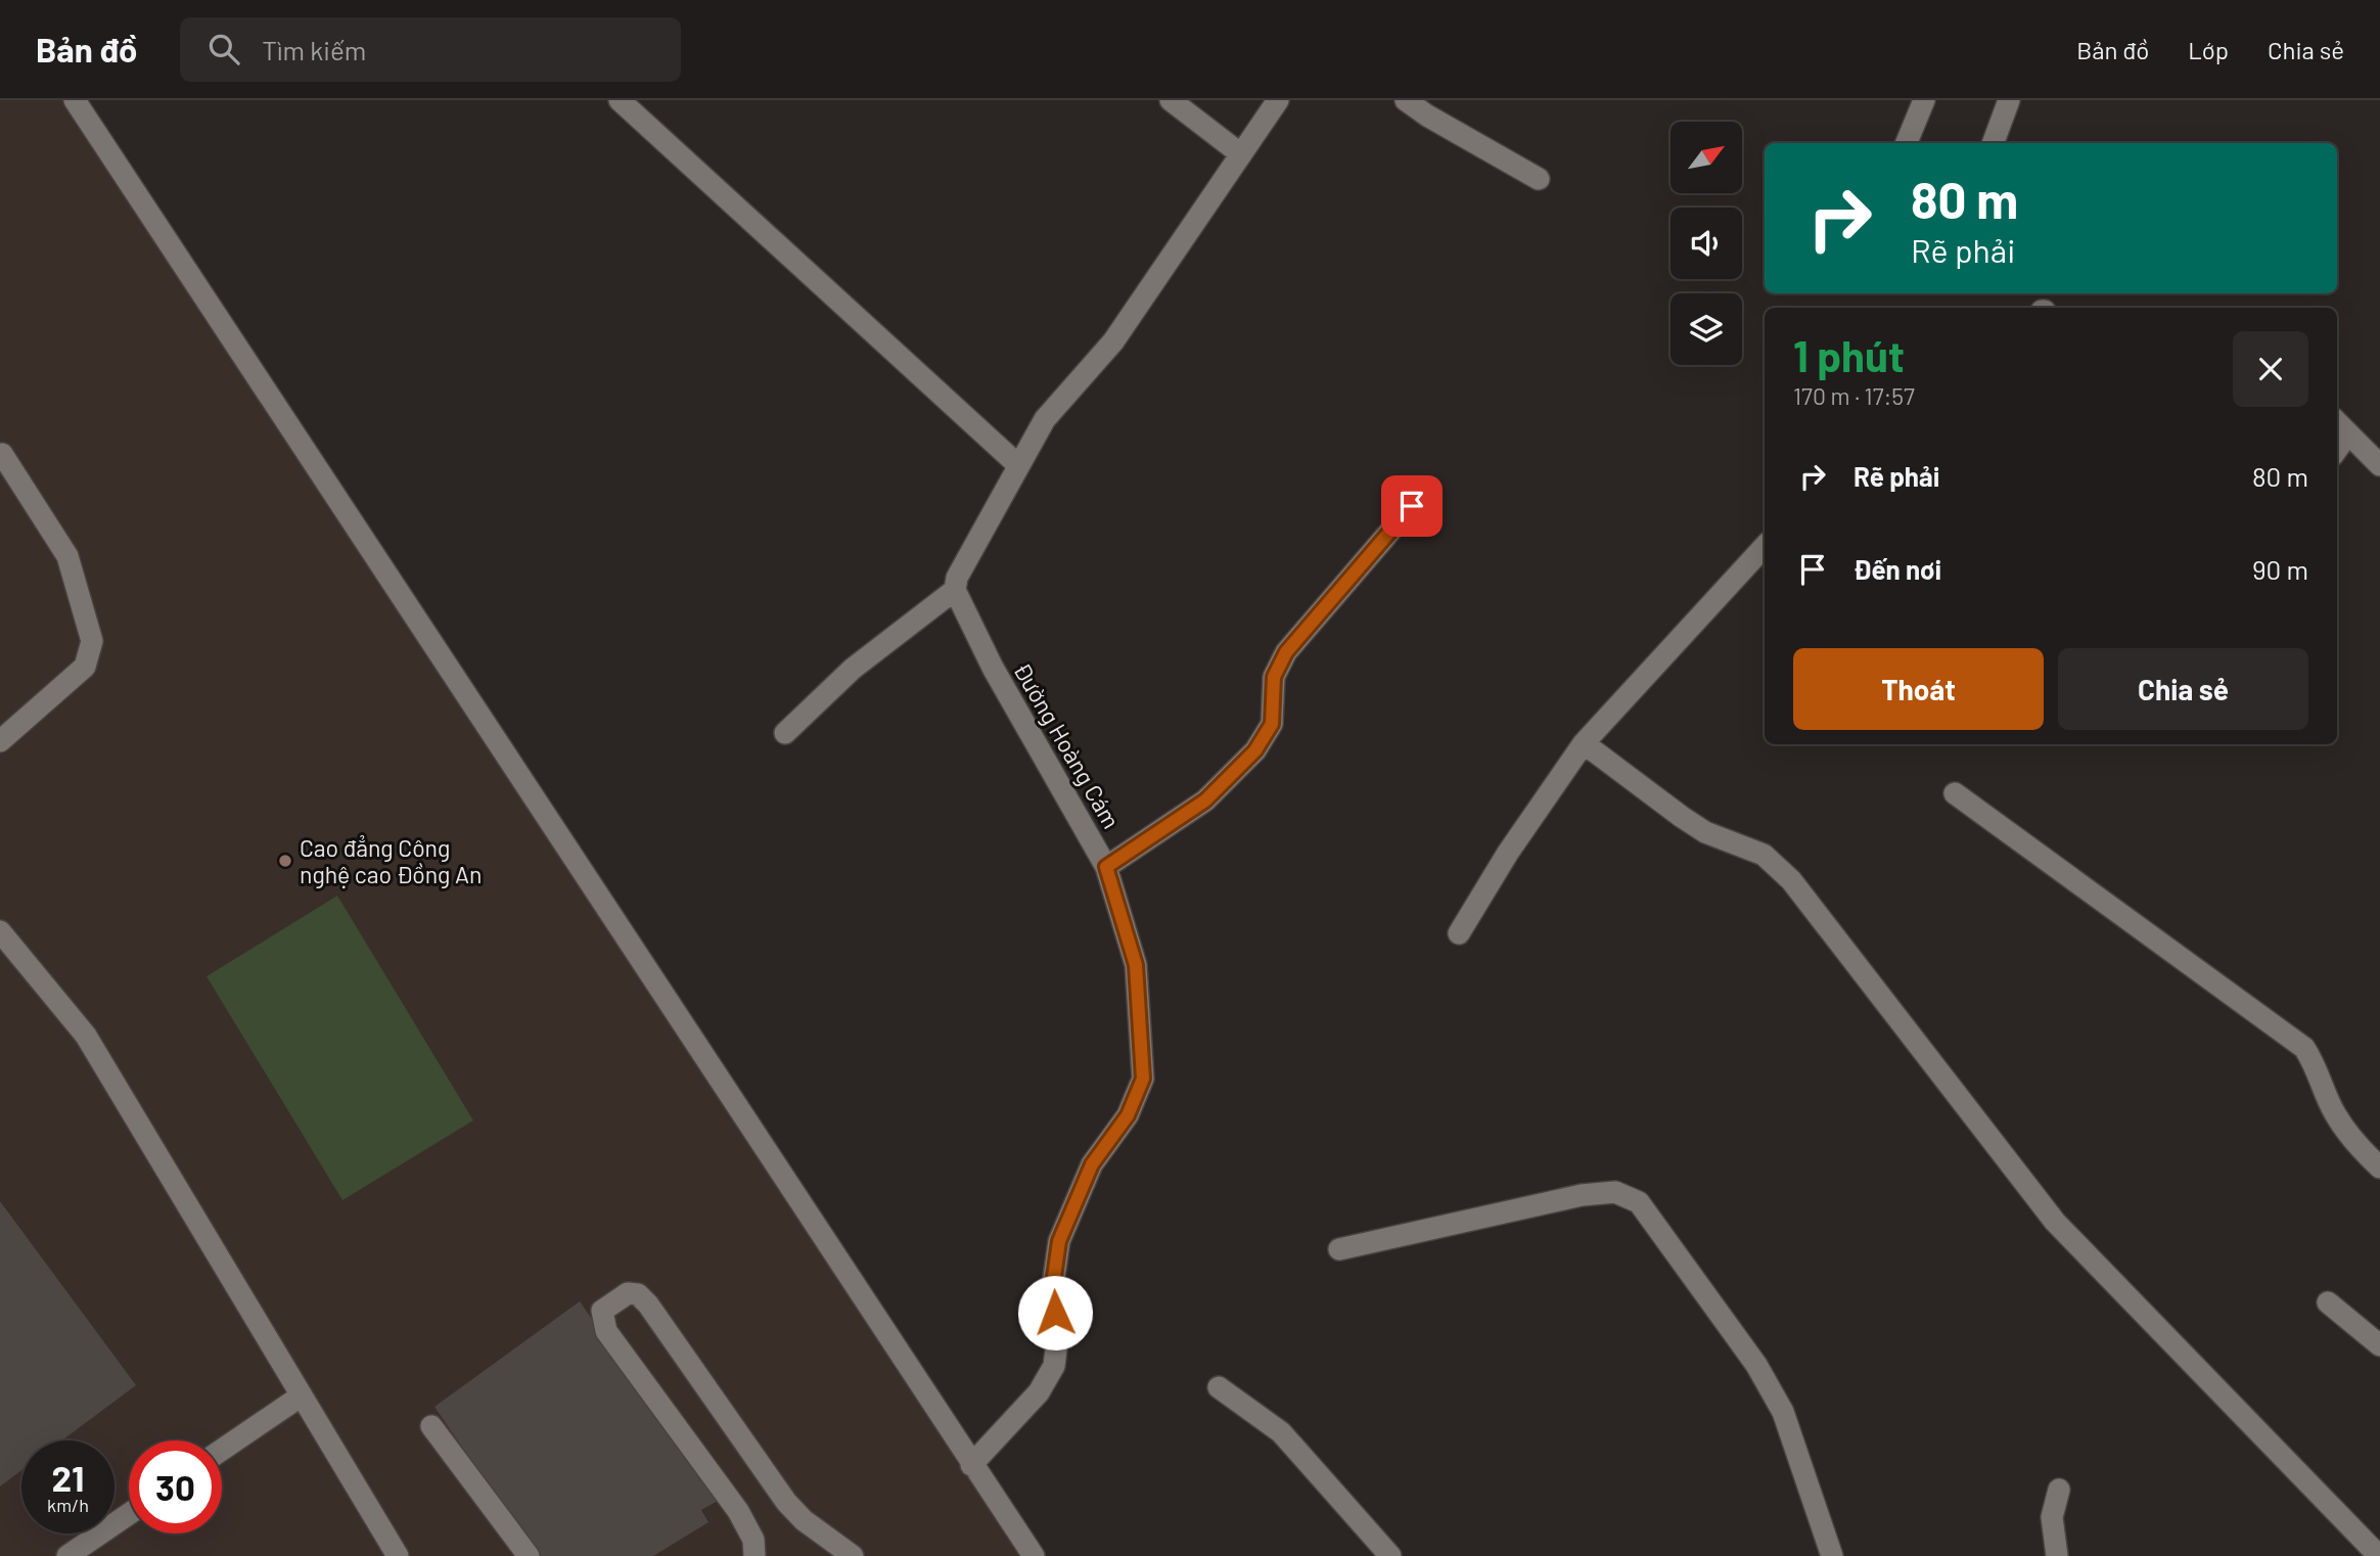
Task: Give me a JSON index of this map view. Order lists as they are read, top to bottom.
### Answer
{
  "streets": {
    "street": ["Đường Hoàng Cám"]
  },
  "places": ["Cao đẳng Công nghệ cao Đồng An"],
  "north": "top right",
  "page": {
    "header": "Bản đồ",
    "search": "Tìm kiếm",
    "nav": ["Bản đồ", "Lớp", "Chia sẻ"],
    "turn": ["80 m", "Rẽ phải"],
    "heading": ["1 phút", "170 m · 17:57"],
    "list": [
      {
        "name": "Rẽ phải",
        "value": "80 m"
      },
      {
        "name": "Đến nơi",
        "value": "90 m"
      }
    ],
    "buttons": ["Thoát", "Chia sẻ"],
    "speed": "21 km/h",
    "limit": "30"
  }
}
